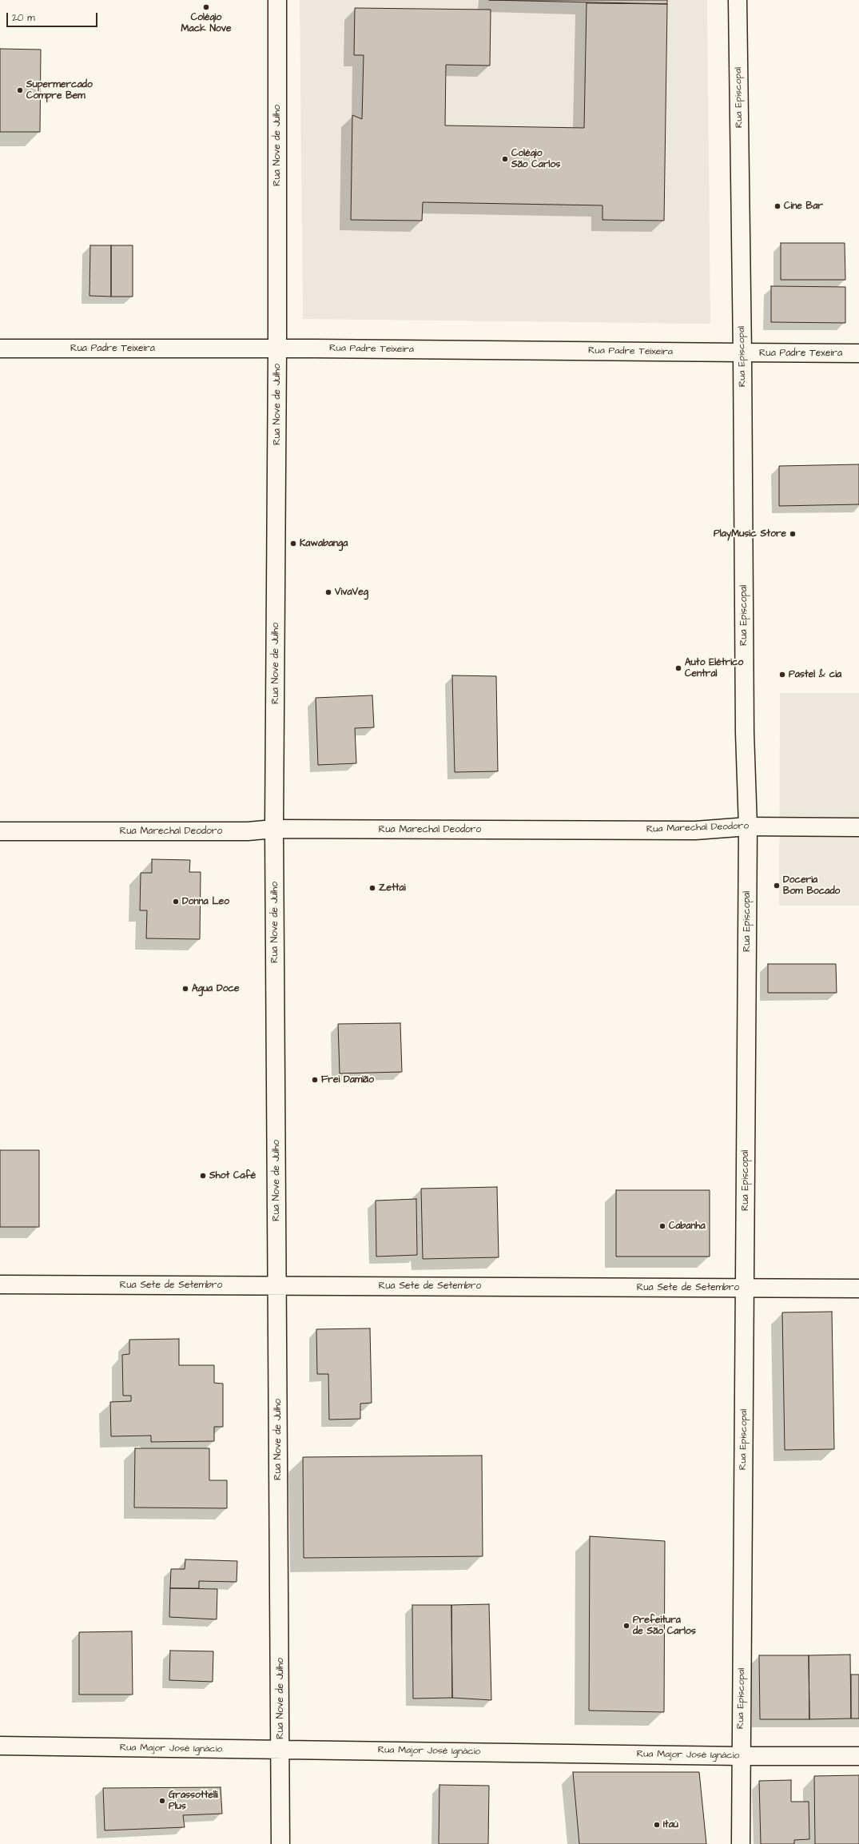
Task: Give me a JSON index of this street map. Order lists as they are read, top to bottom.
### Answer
{
  "streets": {
    "main road": [
      "Rua Episcopal",
      "Rua Nove de Julho",
      "Rua Padre Teixeira",
      "Rua Padre Texeira",
      "Rua Marechal Deodoro",
      "Rua Sete de Setembro",
      "Rua Major José Ignácio"
    ]
  },
  "crossings": [
    ["Rua Episcopal", "Rua Padre Teixeira"],
    ["Rua Episcopal", "Rua Padre Texeira"],
    ["Rua Episcopal", "Rua Marechal Deodoro"],
    ["Rua Episcopal", "Rua Sete de Setembro"],
    ["Rua Episcopal", "Rua Major José Ignácio"],
    ["Rua Nove de Julho", "Rua Padre Teixeira"],
    ["Rua Nove de Julho", "Rua Marechal Deodoro"],
    ["Rua Nove de Julho", "Rua Sete de Setembro"],
    ["Rua Nove de Julho", "Rua Major José Ignácio"],
    ["Rua Padre Teixeira", "Rua Padre Texeira"]
  ],
  "places": [
    "Colégio Mack Nove",
    "Supermercado Compre Bem",
    "Colégio São Carlos",
    "Cine Bar",
    "PlayMusic Store",
    "Kawabanga",
    "VivaVeg",
    "Auto Elétrico Central",
    "Pastel & cia",
    "Doceria Bom Bocado",
    "Zettai",
    "Donna Leo",
    "Agua Doce",
    "Frei Damião",
    "Shot Café",
    "Cabanha",
    "Prefeitura de São Carlos",
    "Grassottelli Plus",
    "Itaú"
  ],
  "scale_bar": "20 m"
}
